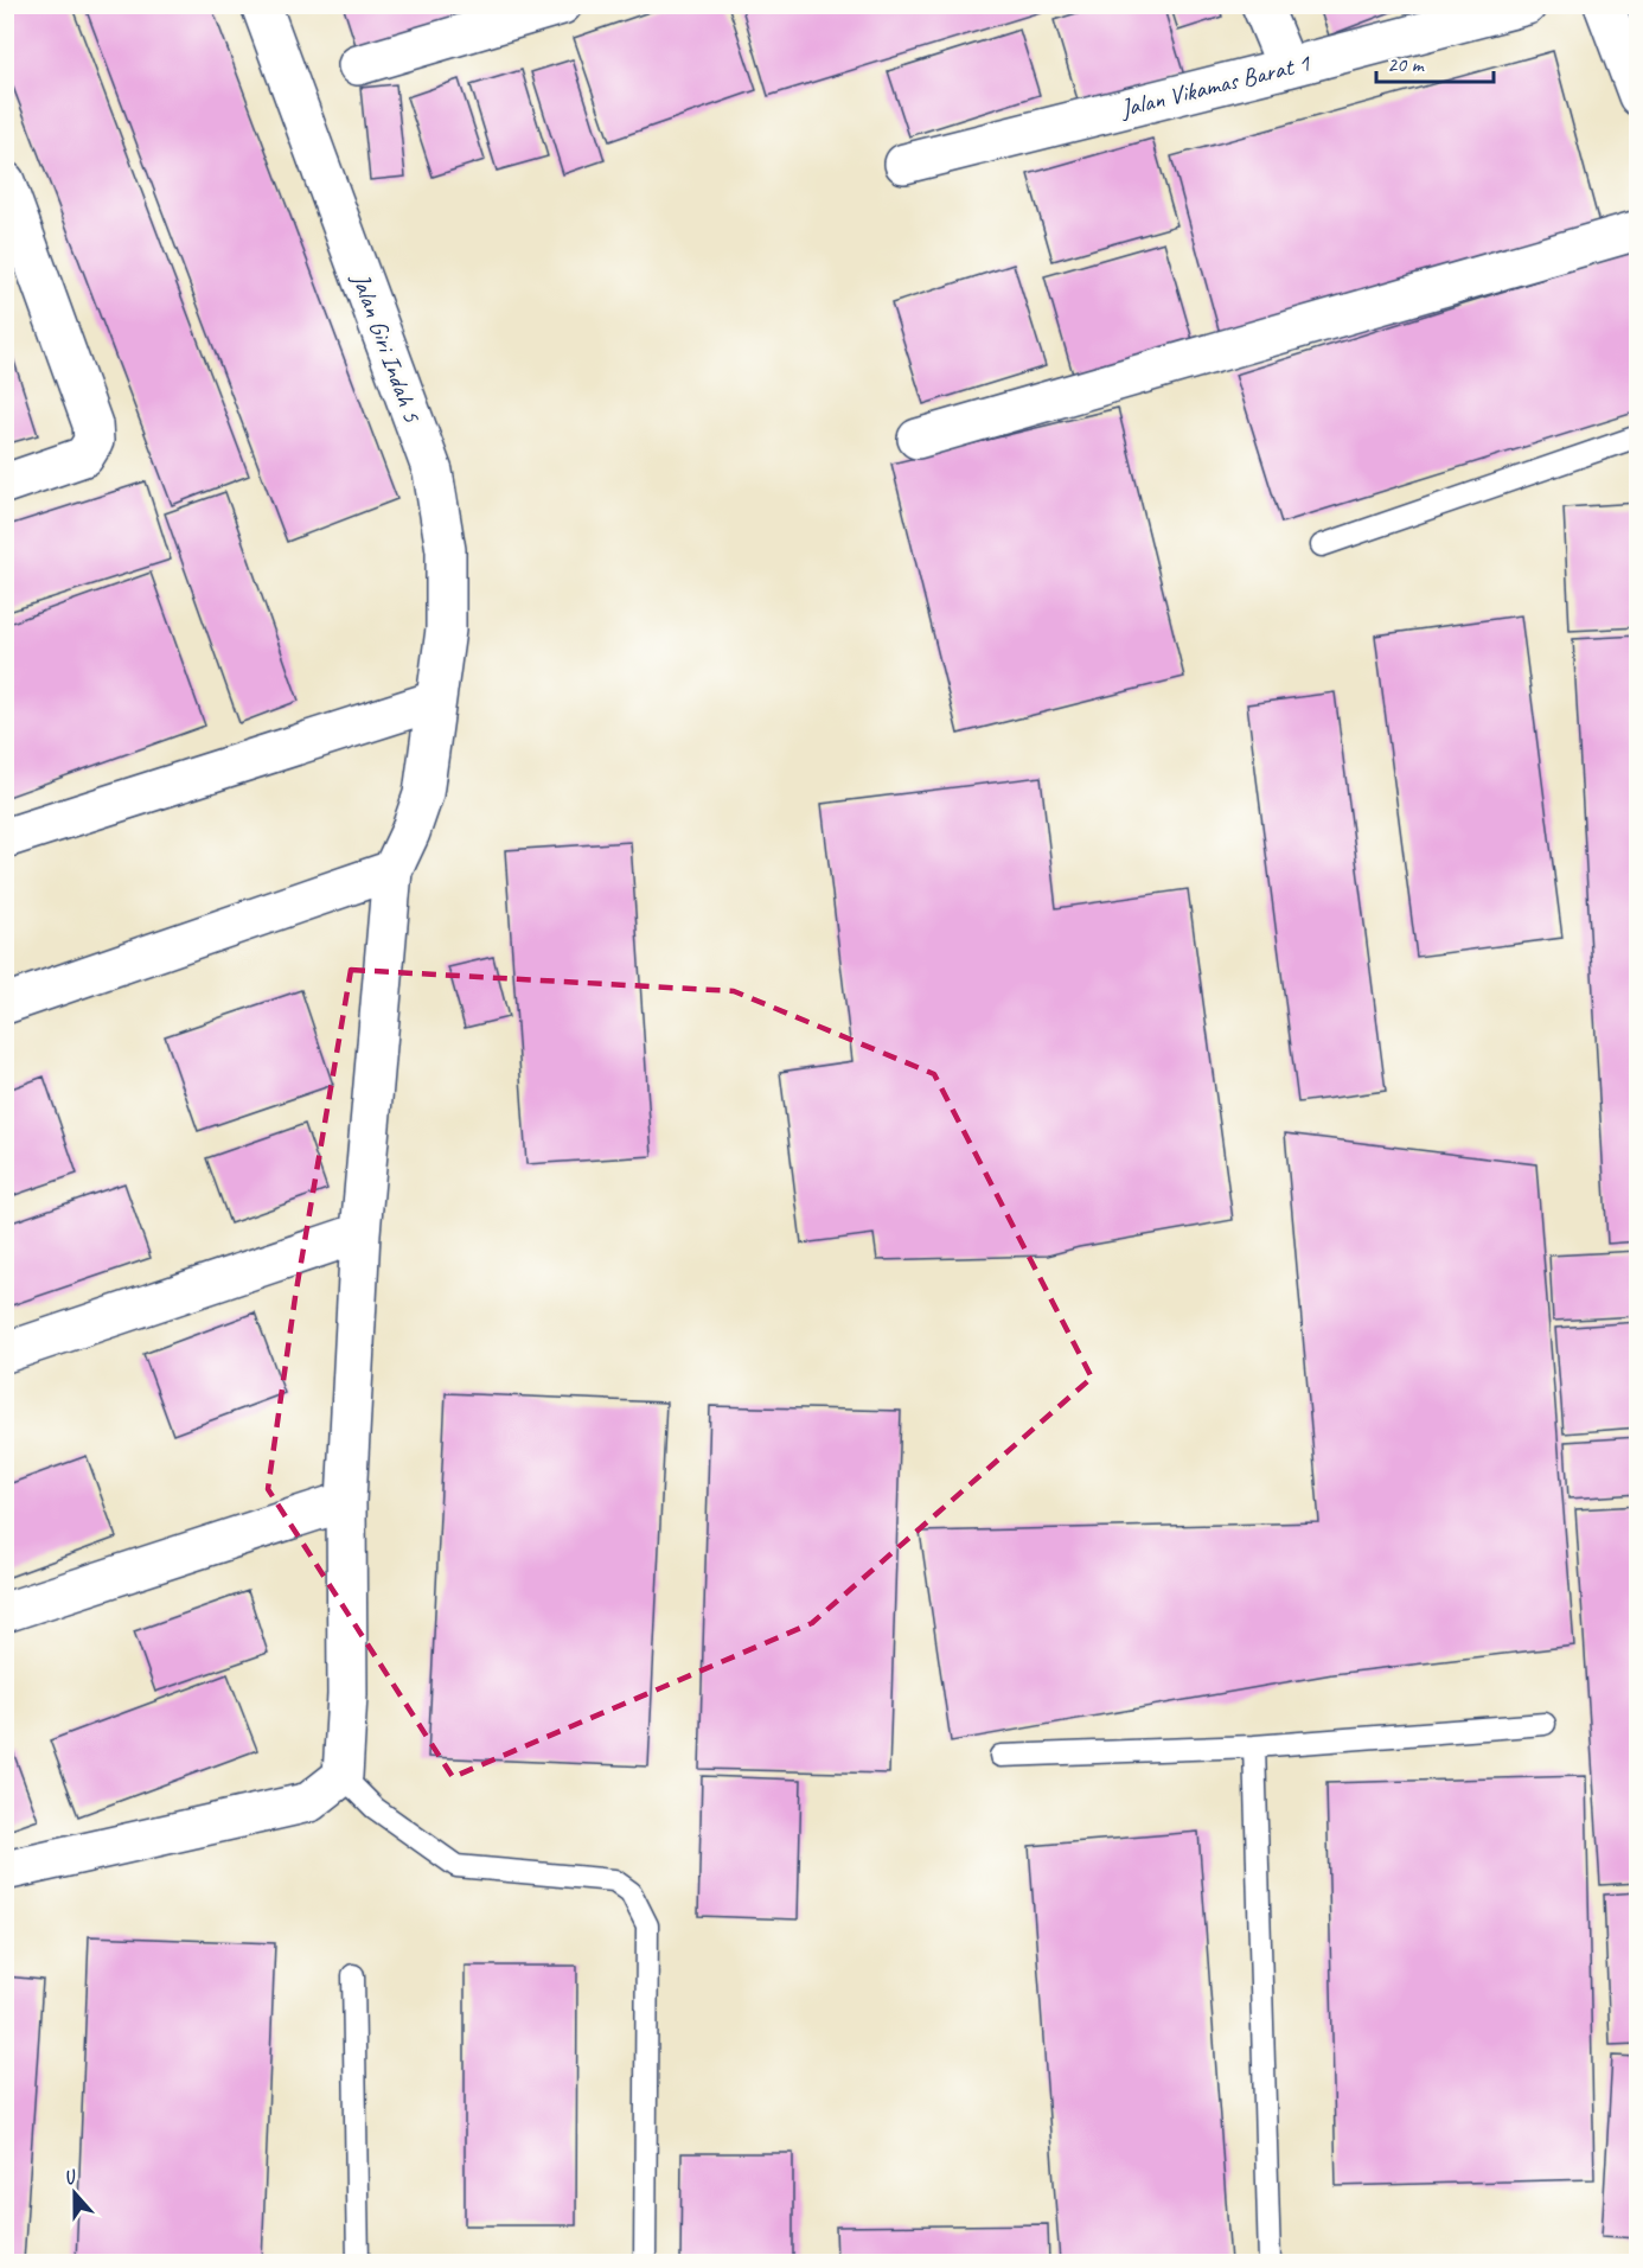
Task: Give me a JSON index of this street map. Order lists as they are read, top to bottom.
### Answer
{
  "streets": {
    "street": ["Jalan Vikamas Barat 1", "Jalan Giri Indah 5"]
  },
  "scale_bar": "20 m",
  "north": "top"
}
